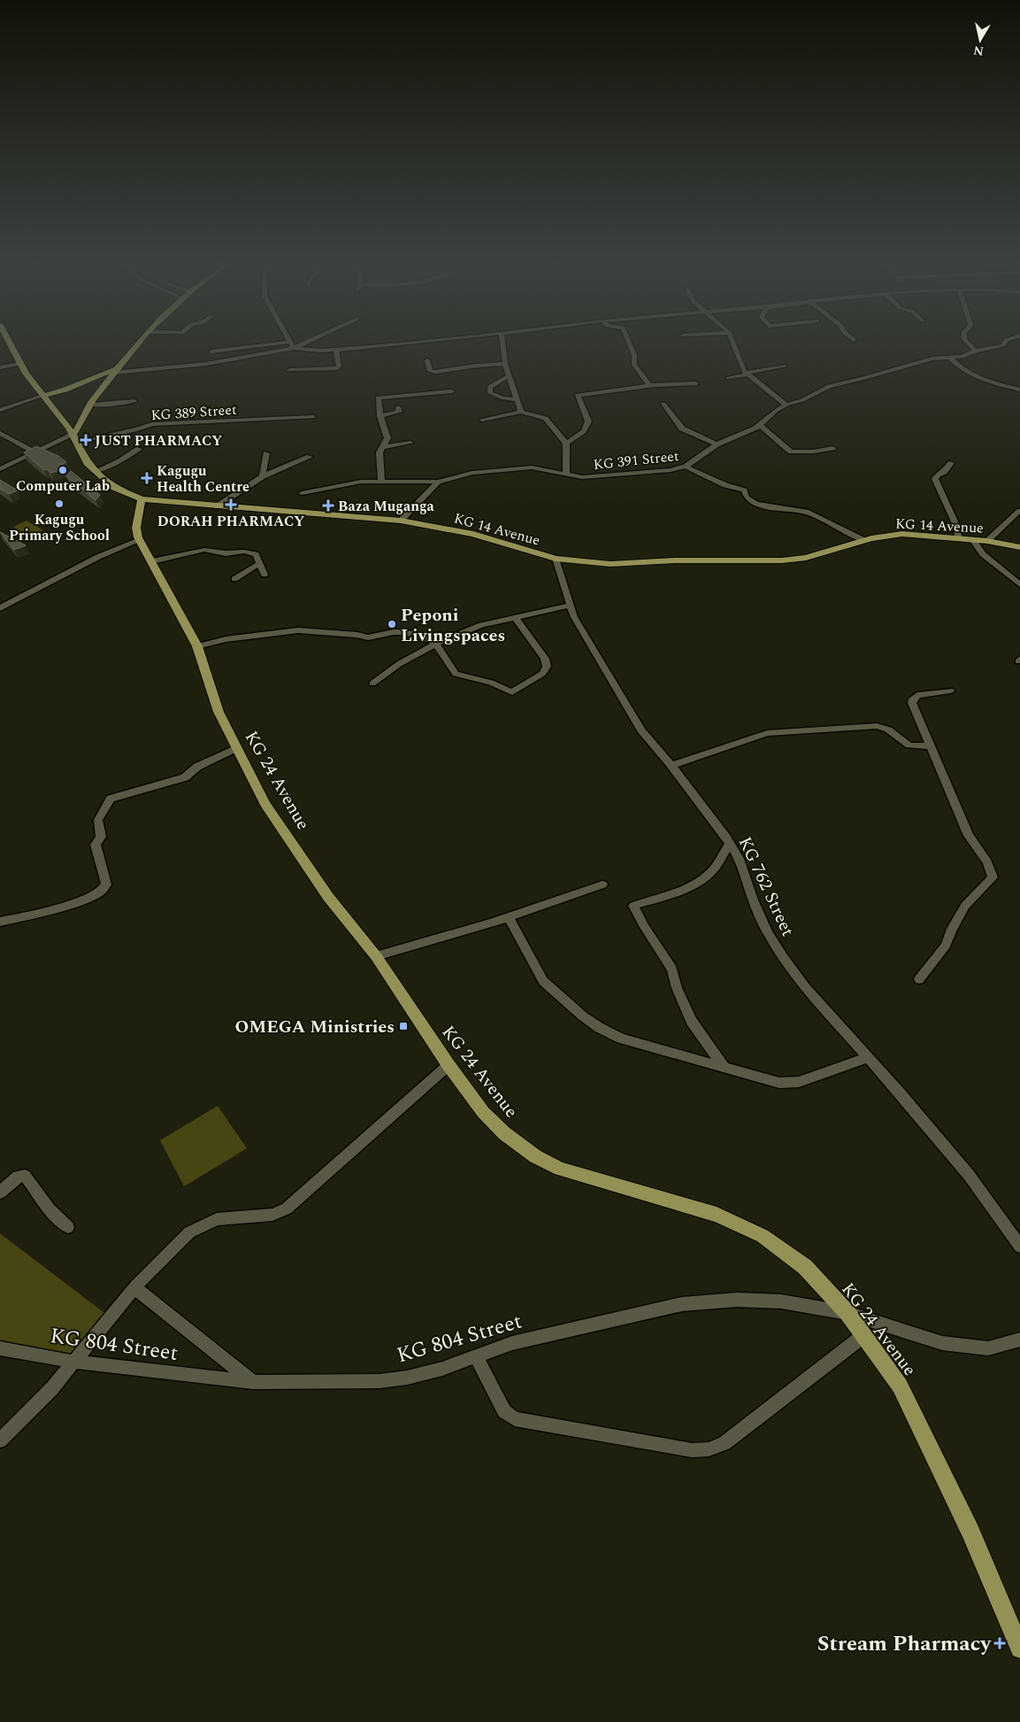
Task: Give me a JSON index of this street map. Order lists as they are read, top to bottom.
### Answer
{
  "streets": {
    "main road": ["KG 14 Avenue", "KG 24 Avenue"],
    "street": [
      "KG 389 Street",
      "KG 391 Street",
      "KG 762 Street",
      "KG 804 Street"
    ]
  },
  "crossings": [
    ["KG 389 Street", "KG 14 Avenue"],
    ["KG 14 Avenue", "KG 24 Avenue"],
    ["KG 14 Avenue", "KG 762 Street"],
    ["KG 24 Avenue", "KG 804 Street"]
  ],
  "places": {
    "health": [
      "JUST PHARMACY",
      "Kagugu Health Centre",
      "DORAH PHARMACY",
      "Baza Muganga",
      "Stream Pharmacy"
    ],
    "other": ["Computer Lab", "Kagugu Primary School", "Peponi Livingspaces"],
    "transit": ["OMEGA Ministries"]
  },
  "north": "bottom"
}
